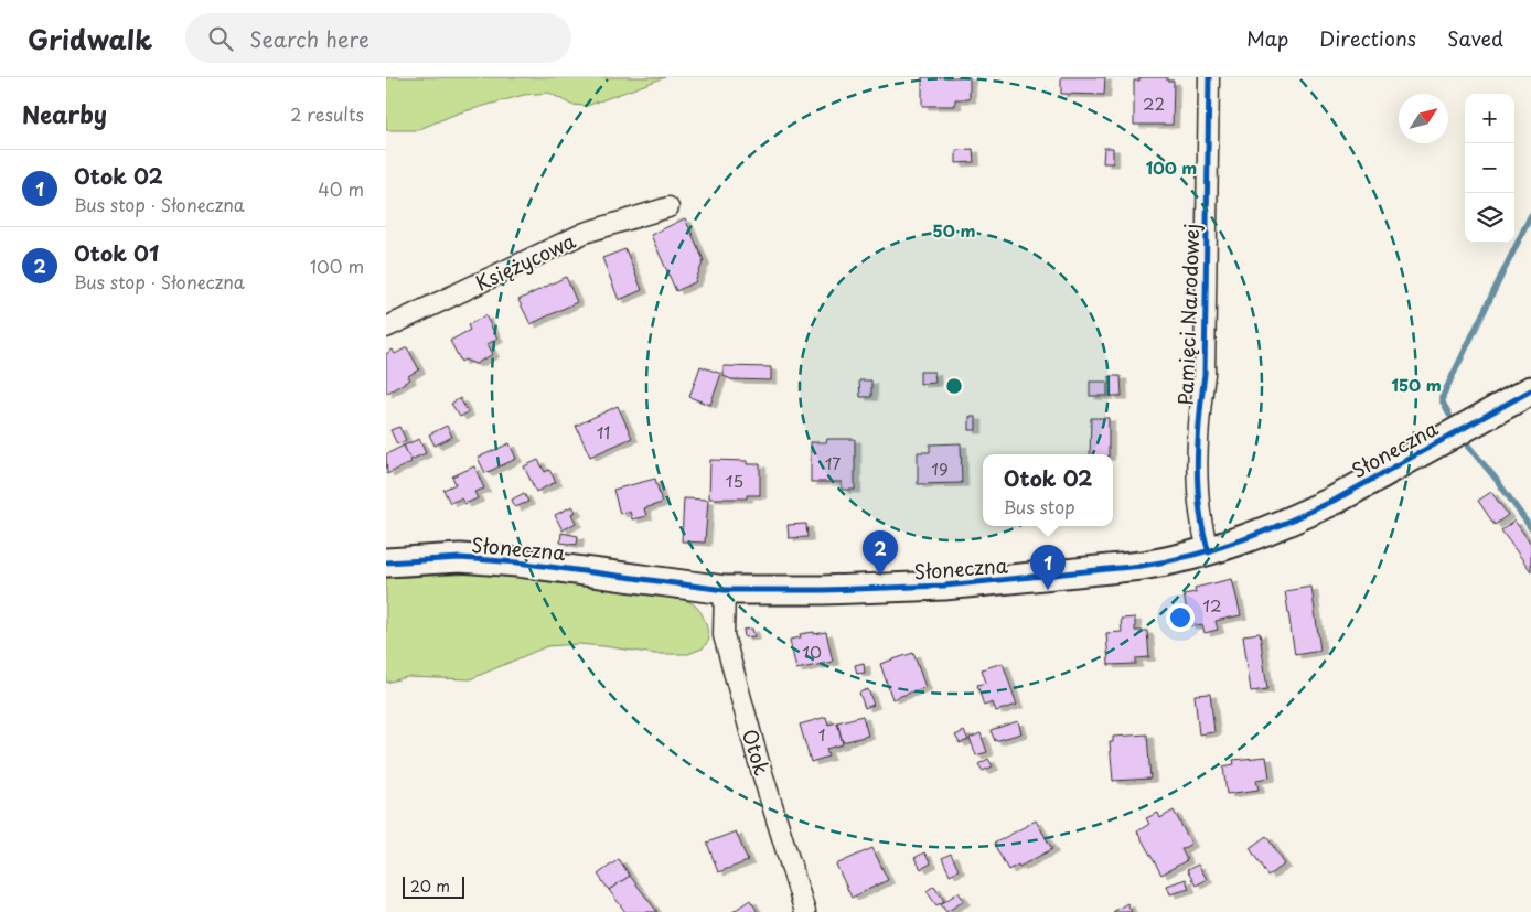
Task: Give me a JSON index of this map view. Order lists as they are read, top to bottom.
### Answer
{
  "streets": {
    "street": [
      "Księżycowa",
      "Pamięci Narodowej",
      "Słoneczna",
      "Otok"
    ]
  },
  "crossings": [
    ["Pamięci Narodowej", "Słoneczna"],
    ["Słoneczna", "Otok"]
  ],
  "house_numbers": [
    "22",
    "11",
    "17",
    "19",
    "15",
    "12",
    "10",
    "1"
  ],
  "scale_bar": "20 m",
  "north": "top right",
  "page": {
    "header": "Gridwalk",
    "search": "Search here",
    "nav": ["Map", "Directions", "Saved"],
    "heading": ["Nearby", "2 results"],
    "map_buttons": ["+", "−"],
    "list": [
      {
        "mark": "1",
        "name": "Otok 02",
        "note": "Bus stop · Słoneczna",
        "value": "40 m"
      },
      {
        "mark": "2",
        "name": "Otok 01",
        "note": "Bus stop · Słoneczna",
        "value": "100 m"
      }
    ],
    "popup": ["Otok 02", "Bus stop"],
    "pins": ["2", "1"],
    "scale": "20 m"
  },
  "rings": ["100 m", "50 m", "150 m"]
}
